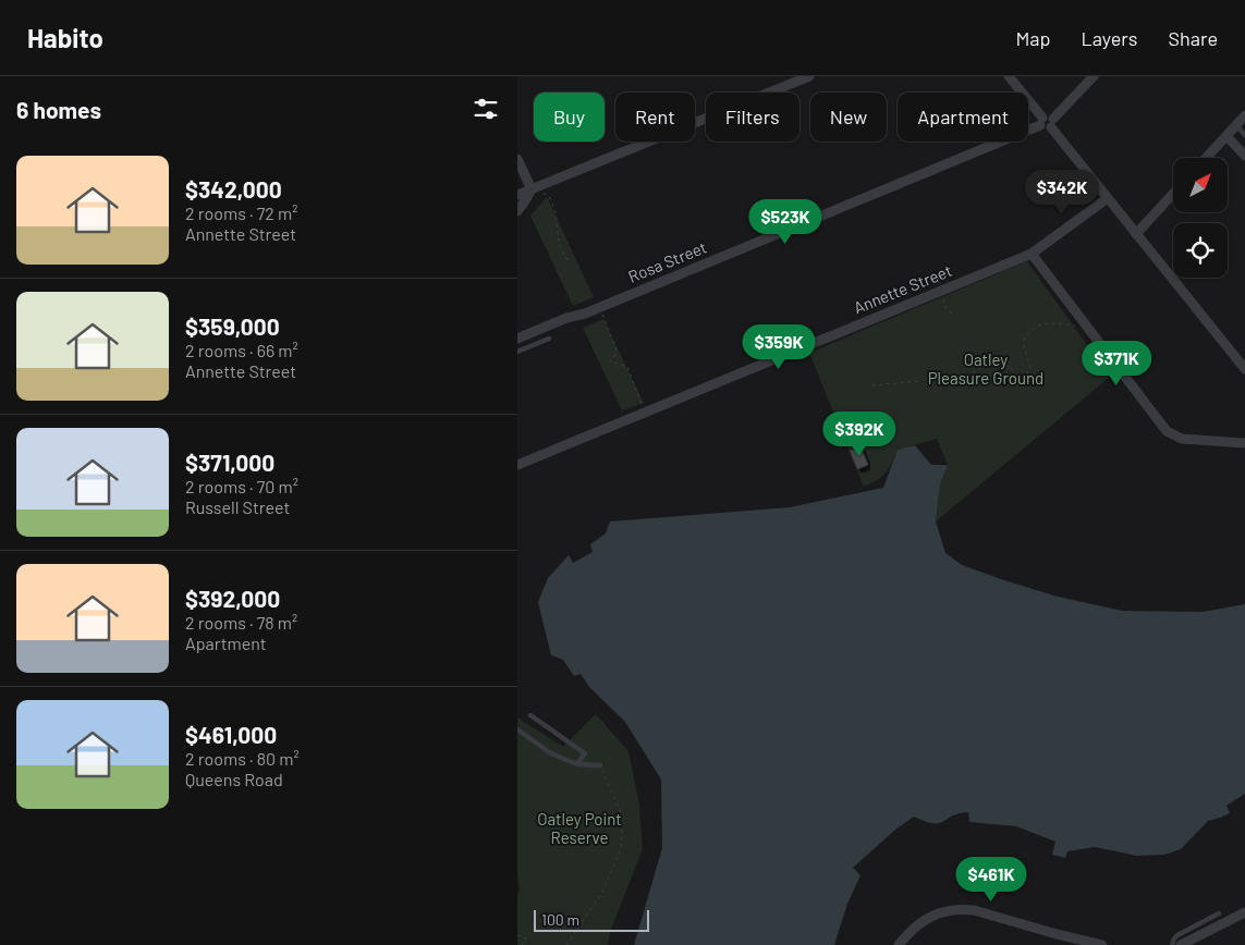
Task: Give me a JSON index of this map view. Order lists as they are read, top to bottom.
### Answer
{
  "streets": {
    "street": ["Rosa Street", "Annette Street"]
  },
  "parks": ["Oatley Pleasure Ground", "Oatley Point Reserve"],
  "scale_bar": "100 m",
  "north": "top right",
  "page": {
    "header": "Habito",
    "nav": ["Map", "Layers", "Share"],
    "heading": "6 homes",
    "chip": [
      "Buy",
      "Rent",
      "Filters",
      "New",
      "Apartment"
    ],
    "list": [
      {
        "name": "$342,000",
        "note": "2 rooms · 72 m² · Annette Street"
      },
      {
        "name": "$359,000",
        "note": "2 rooms · 66 m² · Annette Street"
      },
      {
        "name": "$371,000",
        "note": "2 rooms · 70 m² · Russell Street"
      },
      {
        "name": "$392,000",
        "note": "2 rooms · 78 m² · Apartment"
      },
      {
        "name": "$461,000",
        "note": "2 rooms · 80 m² · Queens Road"
      }
    ],
    "price": [
      "$342K",
      "$523K",
      "$359K",
      "$371K",
      "$392K",
      "$461K"
    ],
    "scale": "100 m"
  }
}
